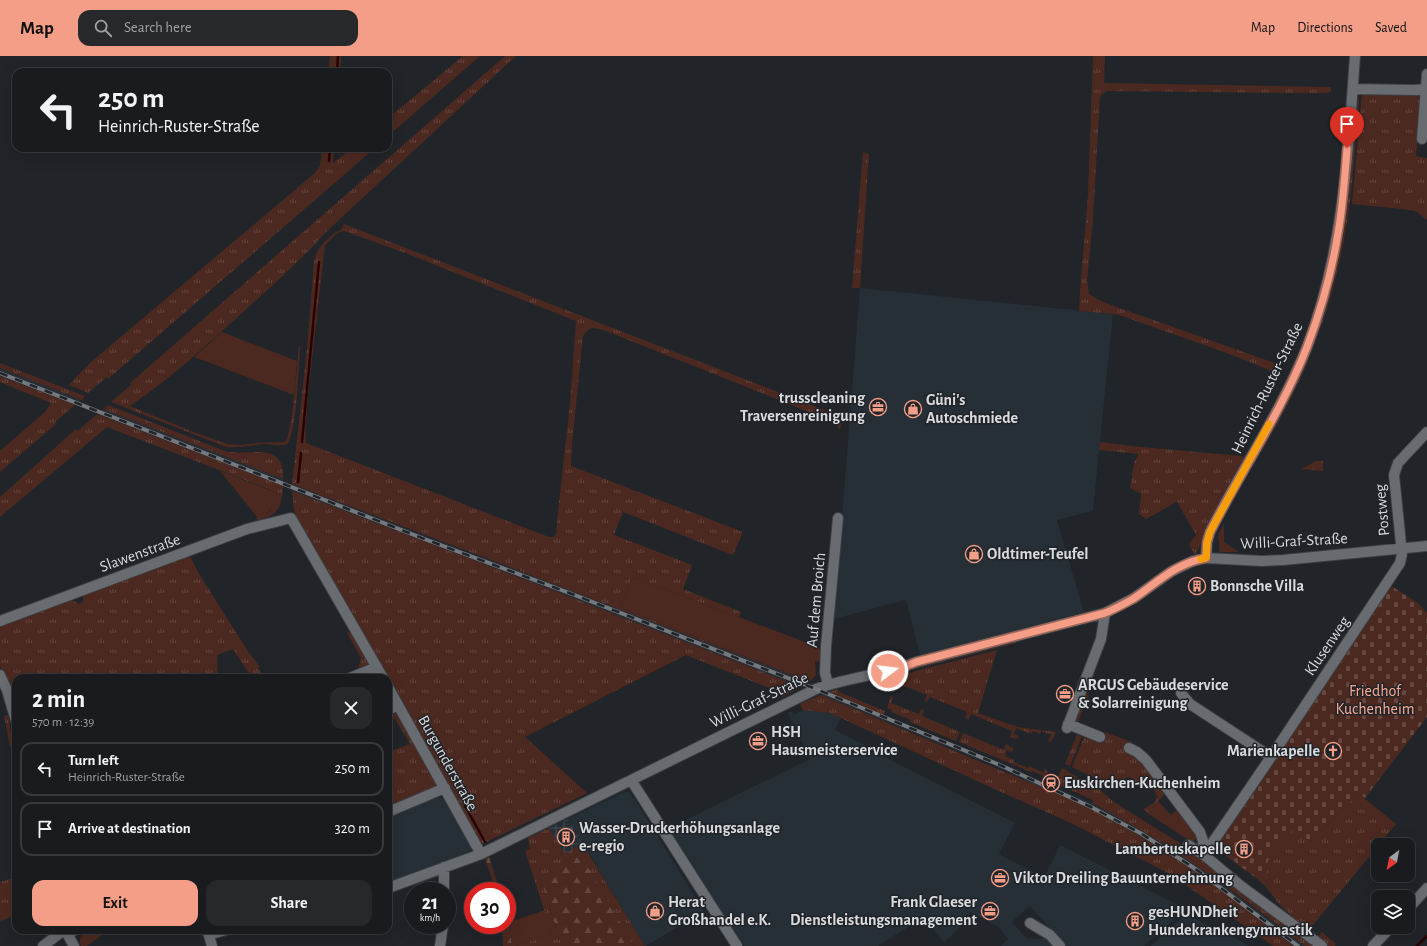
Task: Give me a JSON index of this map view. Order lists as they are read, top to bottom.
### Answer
{
  "streets": {
    "street": [
      "Heinrich-Ruster-Straße",
      "Postweg",
      "Willi-Graf-Straße",
      "Slawenstraße",
      "Auf dem Broich",
      "Klusenweg",
      "Burgunderstraße"
    ]
  },
  "crossings": [
    ["Heinrich-Ruster-Straße", "Willi-Graf-Straße"],
    ["Postweg", "Willi-Graf-Straße"],
    ["Postweg", "Klusenweg"],
    ["Willi-Graf-Straße", "Auf dem Broich"],
    ["Willi-Graf-Straße", "Klusenweg"],
    ["Willi-Graf-Straße", "Burgunderstraße"]
  ],
  "parks": ["Friedhof Kuchenheim"],
  "places": {
    "office": [
      "trusscleaning Traversenreinigung",
      "ARGUS Gebäudeservice & Solarreinigung",
      "HSH Hausmeisterservice",
      "Viktor Dreiling Bauunternehmung",
      "Frank Glaeser Dienstleistungsmanagement"
    ],
    "shop": ["Güni's Autoschmiede", "Oldtimer-Teufel", "Herat Großhandel e.K."],
    "building": [
      "Bonnsche Villa",
      "Wasser-Druckerhöhungsanlage e-regio",
      "Lambertuskapelle",
      "gesHUNDheit Hundekrankengymnastik"
    ],
    "church": ["Marienkapelle"],
    "station": ["Euskirchen-Kuchenheim"]
  },
  "north": "bottom left",
  "page": {
    "header": "Map",
    "search": "Search here",
    "nav": ["Map", "Directions", "Saved"],
    "turn": ["250 m", "Heinrich-Ruster-Straße"],
    "heading": ["2 min", "570 m · 12:39"],
    "list": [
      {
        "name": "Turn left",
        "note": "Heinrich-Ruster-Straße",
        "value": "250 m"
      },
      {
        "name": "Arrive at destination",
        "value": "320 m"
      }
    ],
    "buttons": ["Exit", "Share"],
    "speed": "21 km/h",
    "limit": "30"
  }
}
